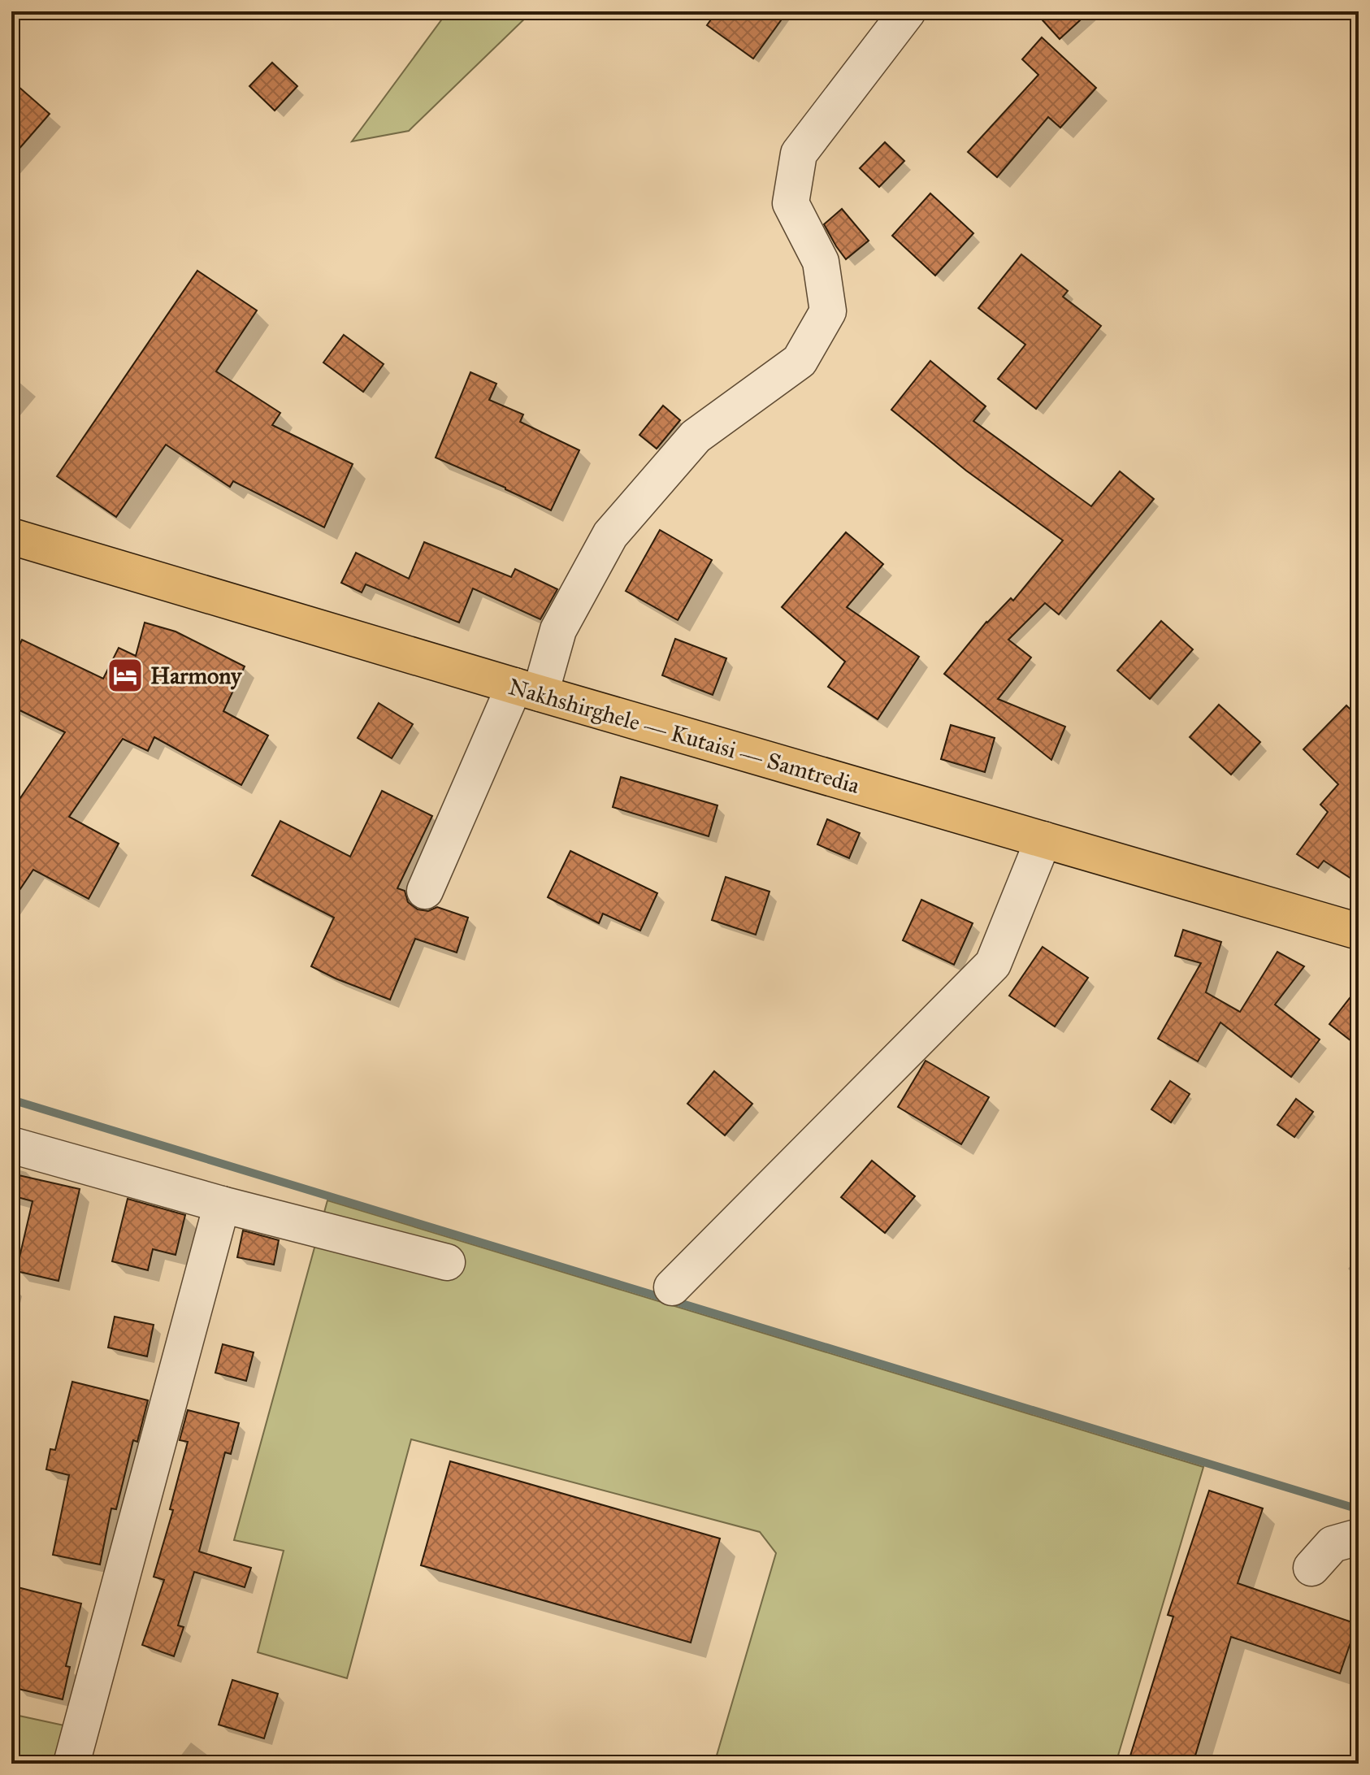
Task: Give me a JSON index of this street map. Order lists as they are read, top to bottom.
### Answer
{
  "streets": {
    "main road": ["Nakhshirghele — Kutaisi — Samtredia"]
  },
  "places": {
    "hotel": ["Harmony"]
  }
}
